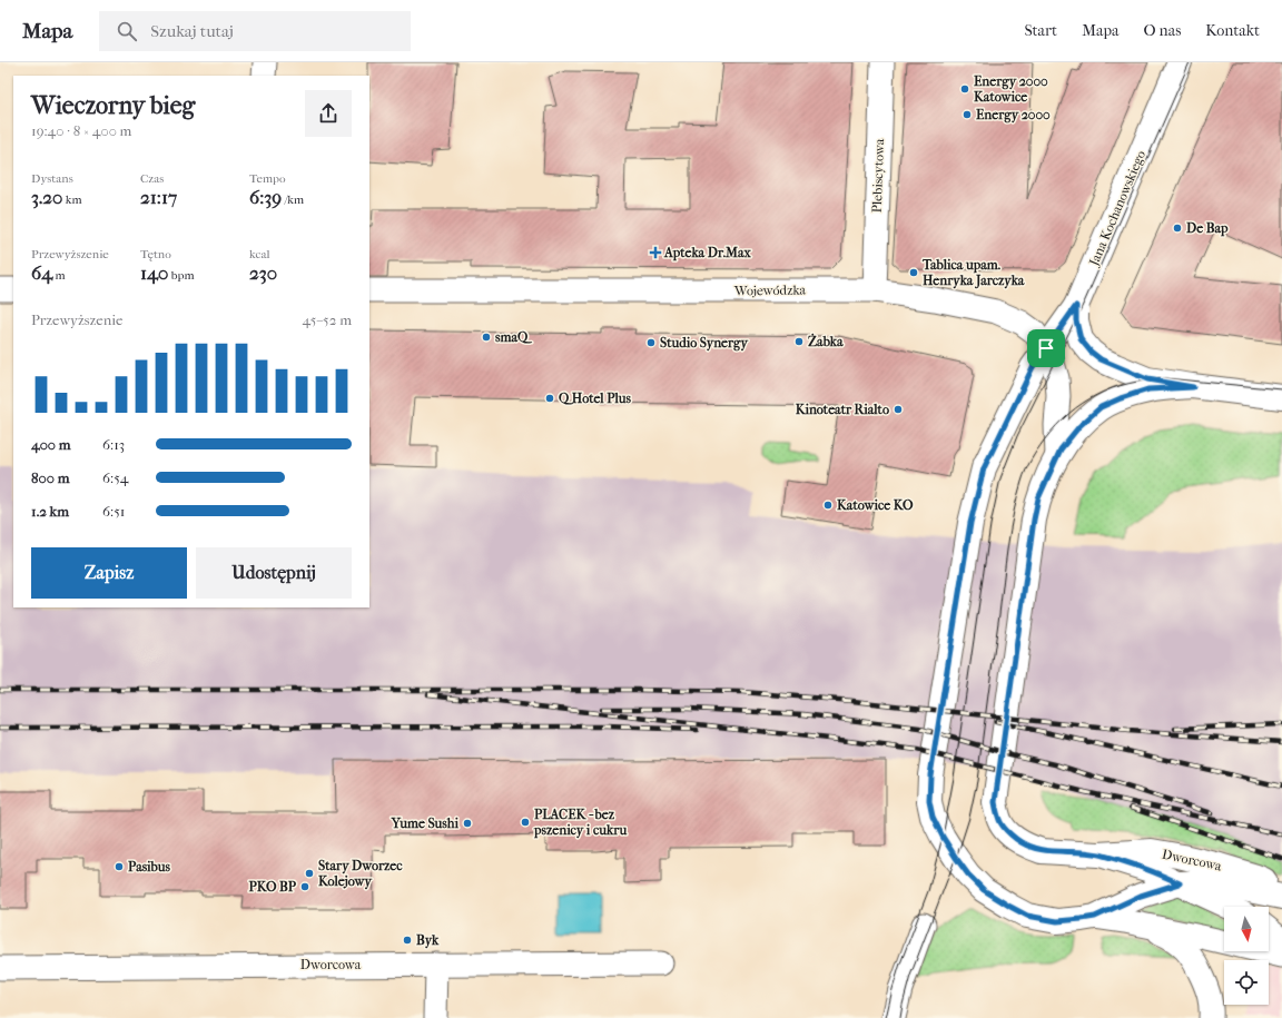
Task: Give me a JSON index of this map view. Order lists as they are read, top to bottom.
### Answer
{
  "streets": {
    "street": [
      "Plebiscytowa",
      "Jana Kochanowskiego",
      "Wojewódzka",
      "Dworcowa"
    ]
  },
  "crossings": [
    ["Plebiscytowa", "Wojewódzka"],
    ["Jana Kochanowskiego", "Wojewódzka"],
    ["Jana Kochanowskiego", "Dworcowa"],
    ["Wojewódzka", "Dworcowa"]
  ],
  "places": {
    "other": [
      "Energy 2000 Katowice",
      "Energy 2000",
      "De Bap",
      "Tablica upam. Henryka Jarczyka",
      "smaQ",
      "Żabka",
      "Studio Synergy",
      "Q Hotel Plus",
      "Kinoteatr Rialto",
      "Katowice KO",
      "PLACEK - bez pszenicy i cukru",
      "Yume Sushi",
      "Pasibus",
      "Stary Dworzec Kolejowy",
      "PKO BP",
      "Byk"
    ],
    "health": ["Apteka Dr.Max"]
  },
  "north": "bottom",
  "page": {
    "header": "Mapa",
    "search": "Szukaj tutaj",
    "nav": [
      "Start",
      "Mapa",
      "O nas",
      "Kontakt"
    ],
    "heading": ["Wieczorny bieg", "19:40 · 8 × 400 m"],
    "stats": [
      ["Dystans", "3.20 km"],
      ["Czas", "21:17"],
      ["Tempo", "6:39 /km"],
      ["Przewyższenie", "64 m"],
      ["Tętno", "140 bpm"],
      ["kcal", "230"]
    ],
    "chart": ["Przewyższenie", "45–52 m"],
    "list": [
      {
        "name": "400 m",
        "note": "6:13"
      },
      {
        "name": "800 m",
        "note": "6:54"
      },
      {
        "name": "1.2 km",
        "note": "6:51"
      }
    ],
    "buttons": ["Zapisz", "Udostępnij"]
  }
}
